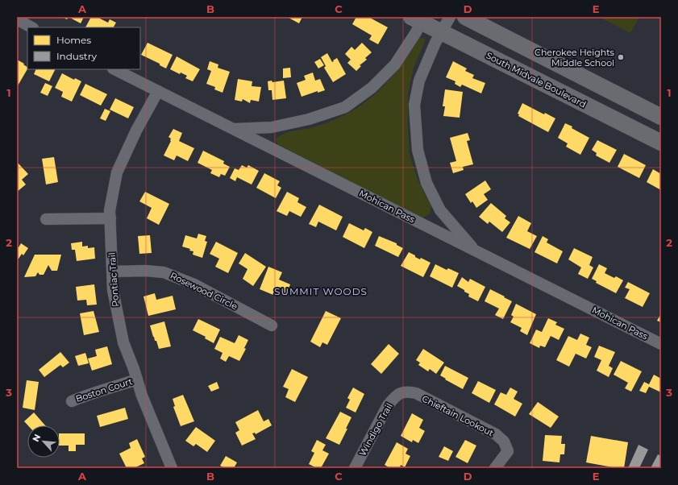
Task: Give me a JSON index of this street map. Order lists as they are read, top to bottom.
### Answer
{
  "streets": {
    "main road": ["South Midvale Boulevard"],
    "street": [
      "Mohican Pass",
      "Pontiac Trail",
      "Rosewood Circle",
      "Boston Court",
      "Chieftain Lookout",
      "Windigo Trail"
    ]
  },
  "crossings": [
    ["Mohican Pass", "Pontiac Trail"],
    ["Pontiac Trail", "Rosewood Circle"],
    ["Pontiac Trail", "Boston Court"],
    ["Chieftain Lookout", "Windigo Trail"]
  ],
  "districts": ["SUMMIT WOODS"],
  "places": ["Cherokee Heights Middle School"],
  "legend": ["Homes", "Industry"],
  "north": "top left",
  "grid": {
    "columns": [
      "A",
      "B",
      "C",
      "D",
      "E"
    ],
    "rows": ["1", "2", "3"]
  }
}
